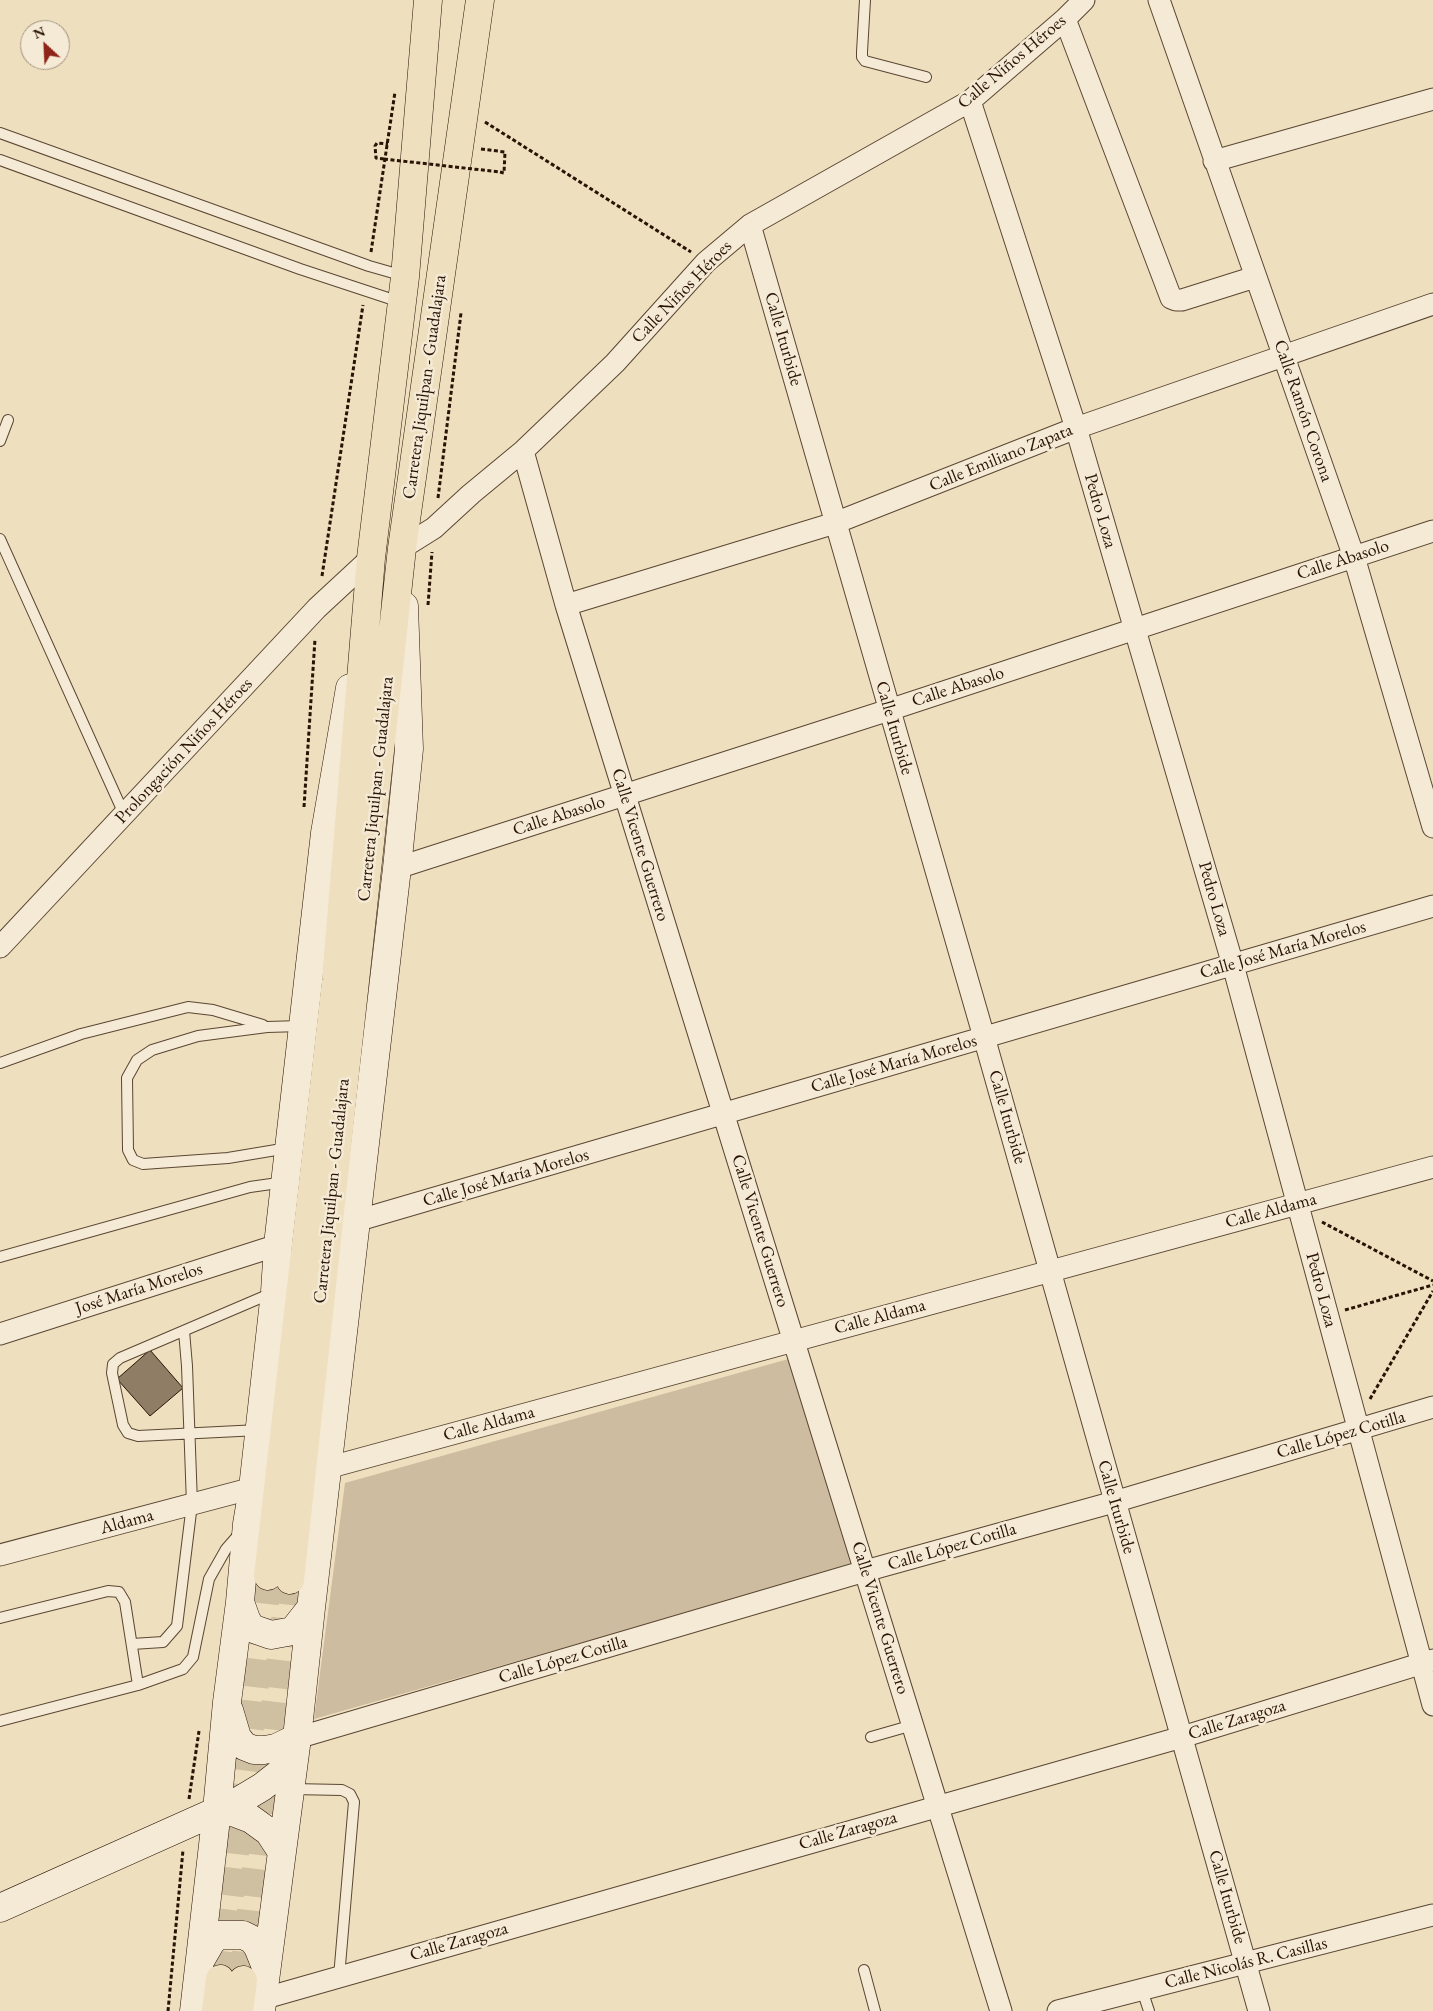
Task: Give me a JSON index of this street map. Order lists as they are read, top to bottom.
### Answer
{
  "streets": {
    "highway": ["Carretera Jiquilpan - Guadalajara"],
    "street": [
      "Calle Niños Héroes",
      "Calle Iturbide",
      "Calle Ramón Corona",
      "Calle Emiliano Zapata",
      "Pedro Loza",
      "Calle Abasolo",
      "Prolongación Niños Héroes",
      "Calle Vicente Guerrero",
      "Calle José María Morelos",
      "Calle Aldama",
      "José María Morelos",
      "Calle López Cotilla",
      "Aldama",
      "Calle Zaragoza",
      "Calle Nicolás R. Casillas"
    ]
  },
  "crossings": [
    ["Calle Niños Héroes", "Calle Iturbide"],
    ["Calle Niños Héroes", "Carretera Jiquilpan - Guadalajara"],
    ["Calle Niños Héroes", "Pedro Loza"],
    ["Calle Niños Héroes", "Calle Vicente Guerrero"],
    ["Calle Iturbide", "Calle Emiliano Zapata"],
    ["Calle Iturbide", "Calle Abasolo"],
    ["Calle Iturbide", "Calle José María Morelos"],
    ["Calle Iturbide", "Calle Aldama"],
    ["Calle Iturbide", "Calle López Cotilla"],
    ["Calle Iturbide", "Calle Zaragoza"],
    ["Calle Iturbide", "Calle Nicolás R. Casillas"],
    ["Carretera Jiquilpan - Guadalajara", "Prolongación Niños Héroes"],
    ["Calle Ramón Corona", "Calle Emiliano Zapata"],
    ["Calle Ramón Corona", "Calle Abasolo"],
    ["Calle Emiliano Zapata", "Pedro Loza"],
    ["Calle Emiliano Zapata", "Calle Vicente Guerrero"],
    ["Pedro Loza", "Calle Abasolo"],
    ["Pedro Loza", "Calle José María Morelos"],
    ["Pedro Loza", "Calle Aldama"],
    ["Pedro Loza", "Calle López Cotilla"],
    ["Pedro Loza", "Calle Zaragoza"],
    ["Calle Abasolo", "Calle Vicente Guerrero"],
    ["Calle Vicente Guerrero", "Calle José María Morelos"],
    ["Calle Vicente Guerrero", "Calle Aldama"],
    ["Calle Vicente Guerrero", "Calle López Cotilla"],
    ["Calle Vicente Guerrero", "Calle Zaragoza"]
  ],
  "north": "top left"
}
